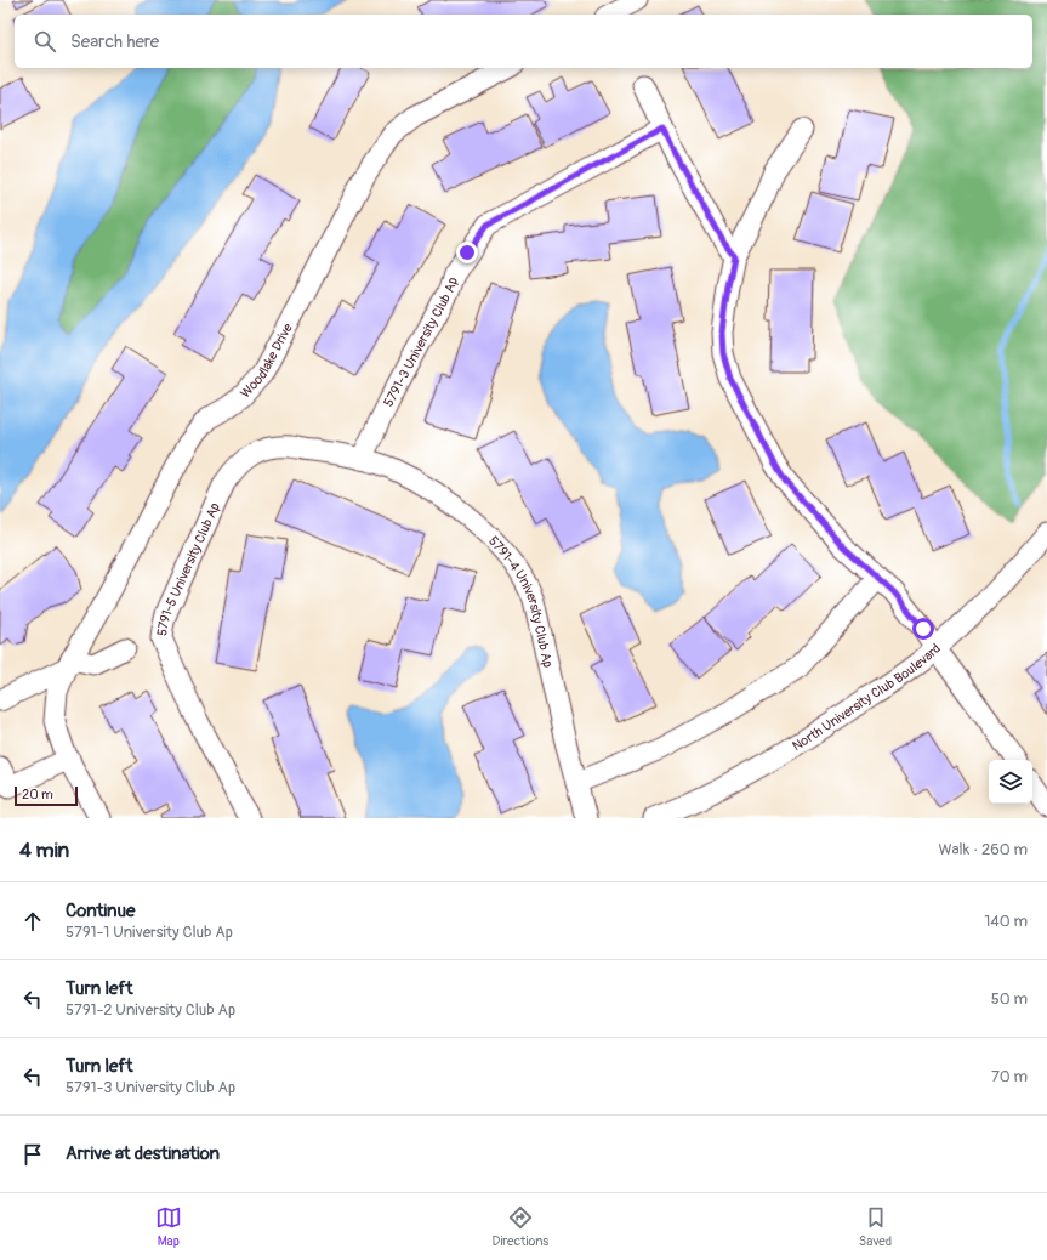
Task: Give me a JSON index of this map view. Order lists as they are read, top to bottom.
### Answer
{
  "streets": {
    "street": [
      "5791-3 University Club Ap",
      "Woodlake Drive",
      "5791-5 University Club Ap",
      "5791-4 University Club Ap",
      "North University Club Boulevard"
    ]
  },
  "crossings": [
    ["5791-3 University Club Ap", "5791-5 University Club Ap"],
    ["5791-3 University Club Ap", "5791-4 University Club Ap"],
    ["5791-5 University Club Ap", "5791-4 University Club Ap"]
  ],
  "scale_bar": "20 m",
  "page": {
    "search": "Search here",
    "scale": "20 m",
    "heading": ["4 min", "Walk · 260 m"],
    "list": [
      ["Continue", "5791-1 University Club Ap", "140 m"],
      ["Turn left", "5791-2 University Club Ap", "50 m"],
      ["Turn left", "5791-3 University Club Ap", "70 m"],
      "Arrive at destination"
    ],
    "nav": ["Map", "Directions", "Saved"]
  }
}
